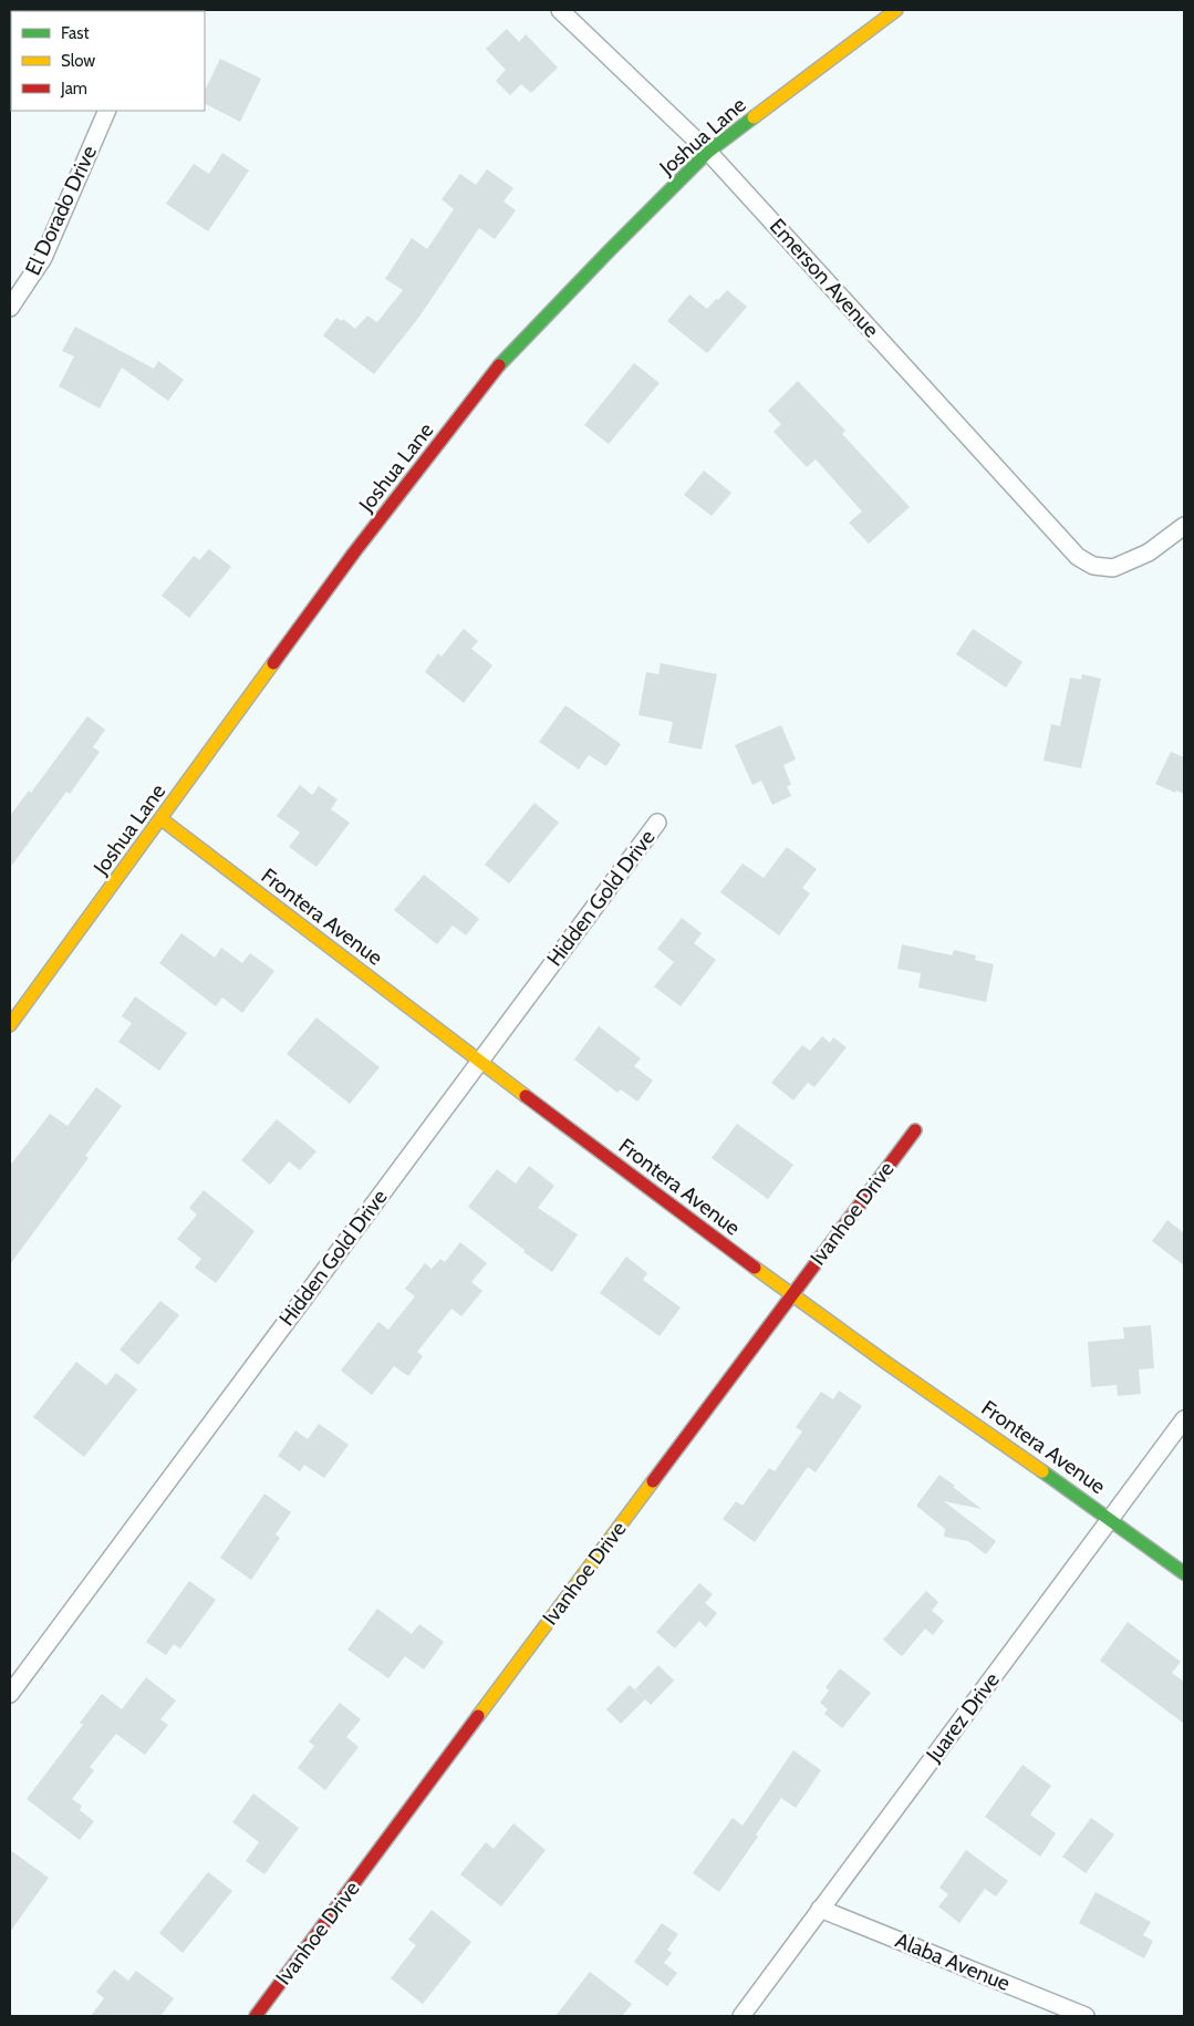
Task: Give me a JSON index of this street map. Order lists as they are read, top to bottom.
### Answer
{
  "streets": {
    "street": [
      "Joshua Lane",
      "El Dorado Drive",
      "Emerson Avenue",
      "Hidden Gold Drive",
      "Frontera Avenue",
      "Ivanhoe Drive",
      "Juarez Drive",
      "Alaba Avenue"
    ]
  },
  "crossings": [
    ["Joshua Lane", "Emerson Avenue"],
    ["Joshua Lane", "Frontera Avenue"],
    ["Hidden Gold Drive", "Frontera Avenue"],
    ["Frontera Avenue", "Ivanhoe Drive"],
    ["Frontera Avenue", "Juarez Drive"],
    ["Juarez Drive", "Alaba Avenue"]
  ],
  "legend": ["Fast", "Slow", "Jam"]
}
